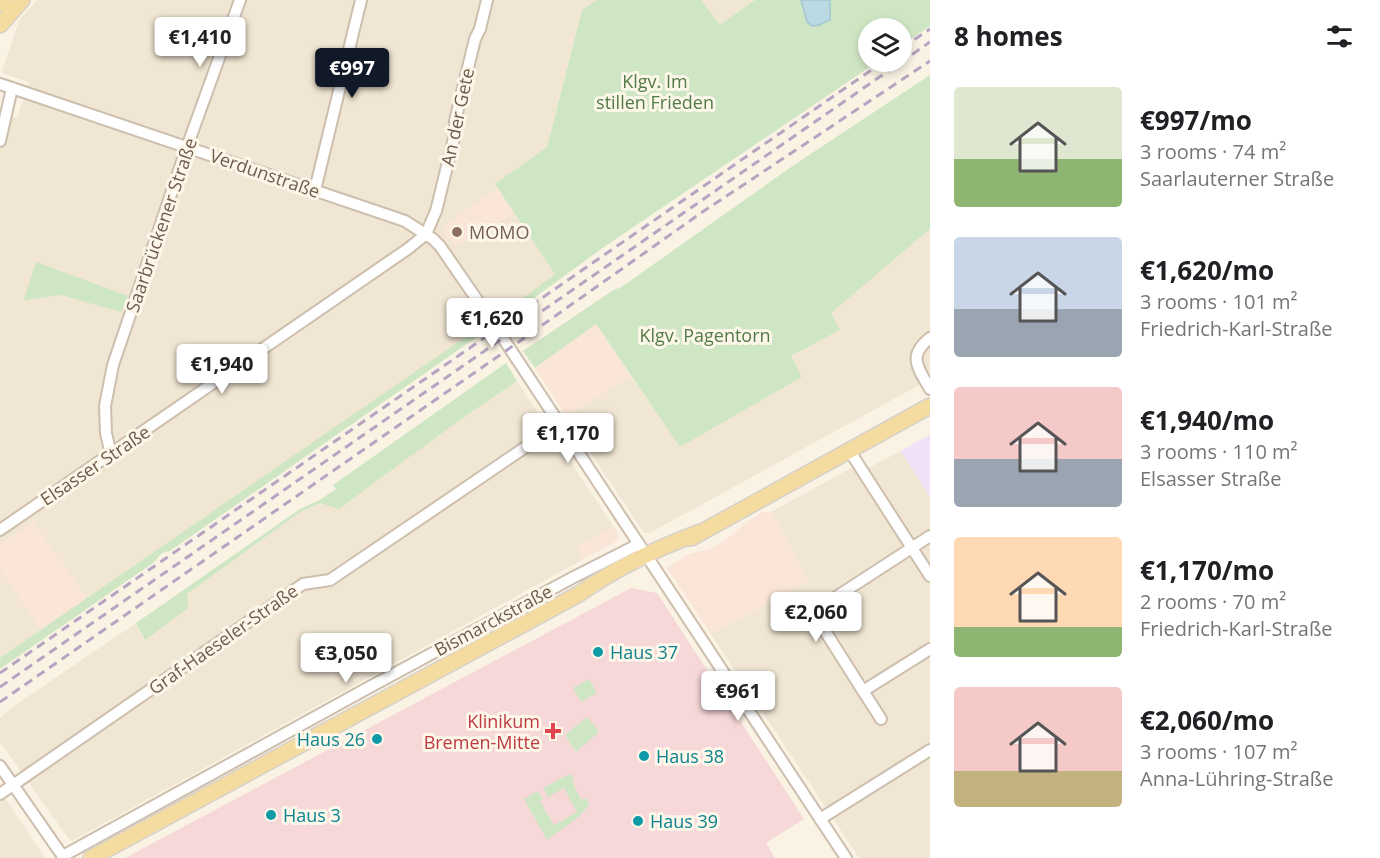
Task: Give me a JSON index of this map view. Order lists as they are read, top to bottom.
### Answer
{
  "streets": {
    "main road": ["Bismarckstraße"],
    "street": [
      "An der Gete",
      "Verdunstraße",
      "Saarbrückener Straße",
      "Elsasser Straße",
      "Graf-Haeseler-Straße"
    ]
  },
  "crossings": [
    ["An der Gete", "Verdunstraße"],
    ["An der Gete", "Elsasser Straße"],
    ["Verdunstraße", "Saarbrückener Straße"],
    ["Verdunstraße", "Elsasser Straße"],
    ["Verdunstraße", "Bismarckstraße"],
    ["Verdunstraße", "Graf-Haeseler-Straße"],
    ["Saarbrückener Straße", "Elsasser Straße"]
  ],
  "parks": ["Klgv. Im stillen Frieden", "Klgv. Pagentorn"],
  "places": {
    "other": [
      "MOMO",
      "Haus 37",
      "Haus 26",
      "Haus 38",
      "Haus 3",
      "Haus 39"
    ],
    "health": ["Klinikum Bremen-Mitte"]
  },
  "page": {
    "heading": "8 homes",
    "price": [
      "€1,410",
      "€997",
      "€1,620",
      "€1,940",
      "€1,170",
      "€2,060",
      "€3,050",
      "€961"
    ],
    "list": [
      {
        "name": "€997/mo",
        "note": "3 rooms · 74 m² · Saarlauterner Straße"
      },
      {
        "name": "€1,620/mo",
        "note": "3 rooms · 101 m² · Friedrich-Karl-Straße"
      },
      {
        "name": "€1,940/mo",
        "note": "3 rooms · 110 m² · Elsasser Straße"
      },
      {
        "name": "€1,170/mo",
        "note": "2 rooms · 70 m² · Friedrich-Karl-Straße"
      },
      {
        "name": "€2,060/mo",
        "note": "3 rooms · 107 m² · Anna-Lühring-Straße"
      }
    ]
  }
}
